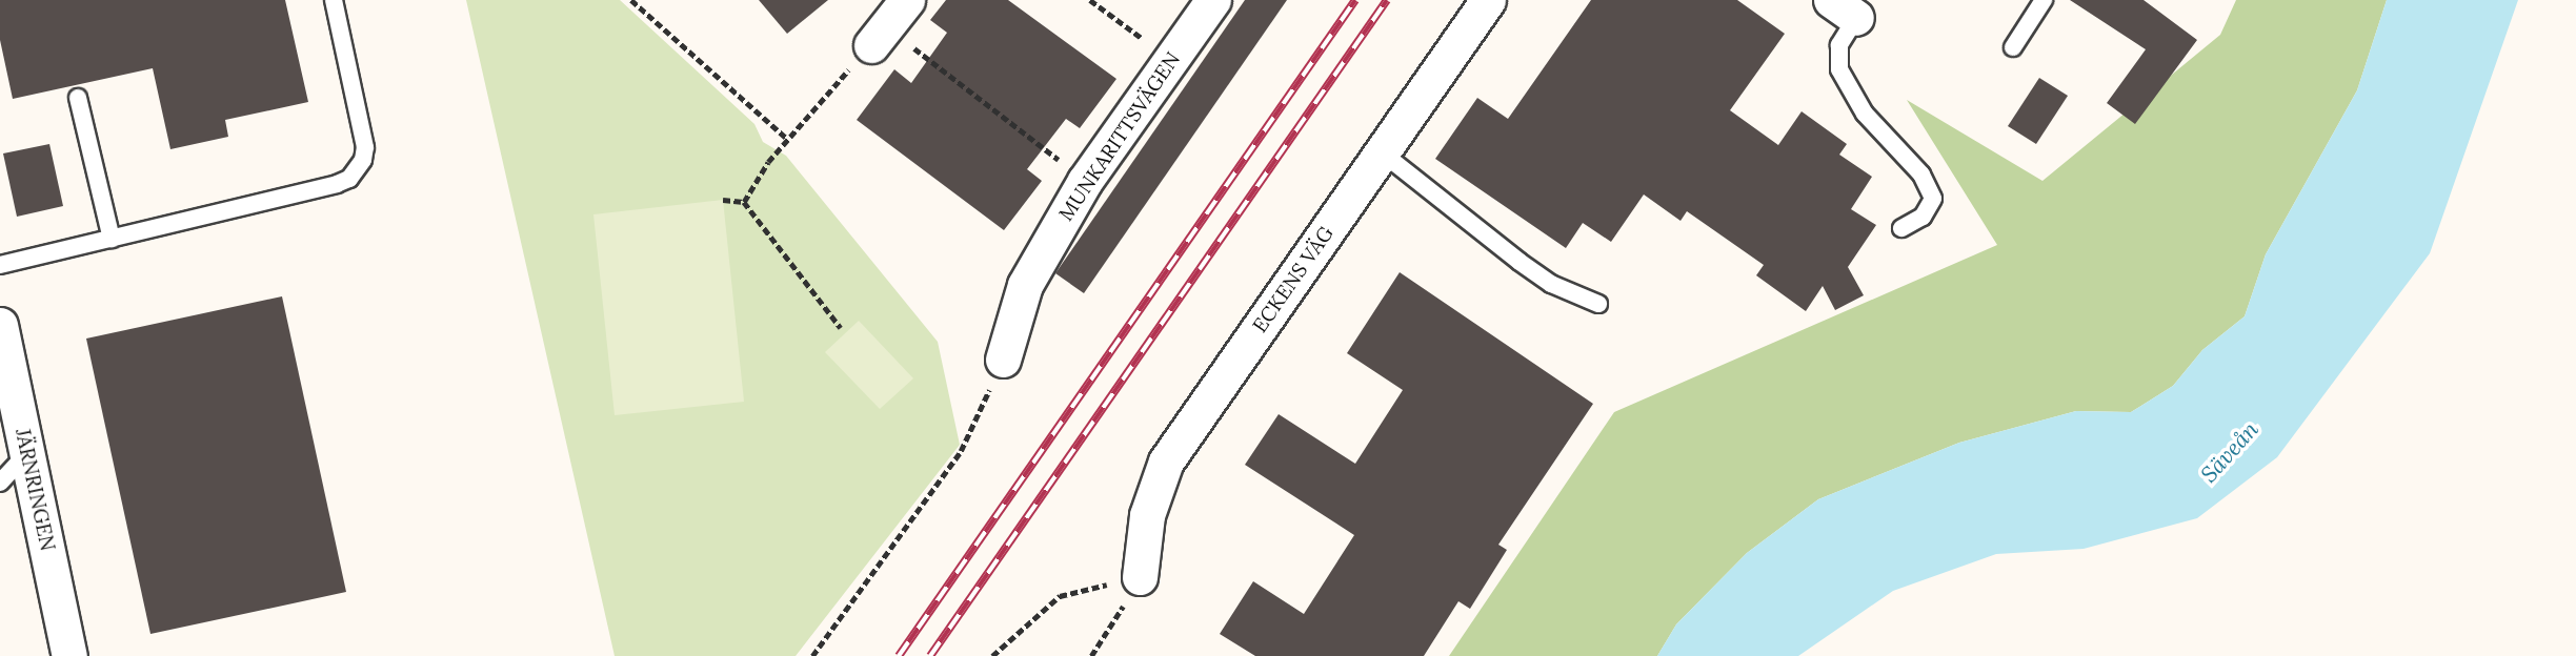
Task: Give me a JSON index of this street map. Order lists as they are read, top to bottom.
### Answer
{
  "streets": {
    "street": ["MUNKARITTSVÄGEN", "ECKENS VÄG", "JÄRNRINGEN"]
  },
  "water": ["Säveån"]
}
